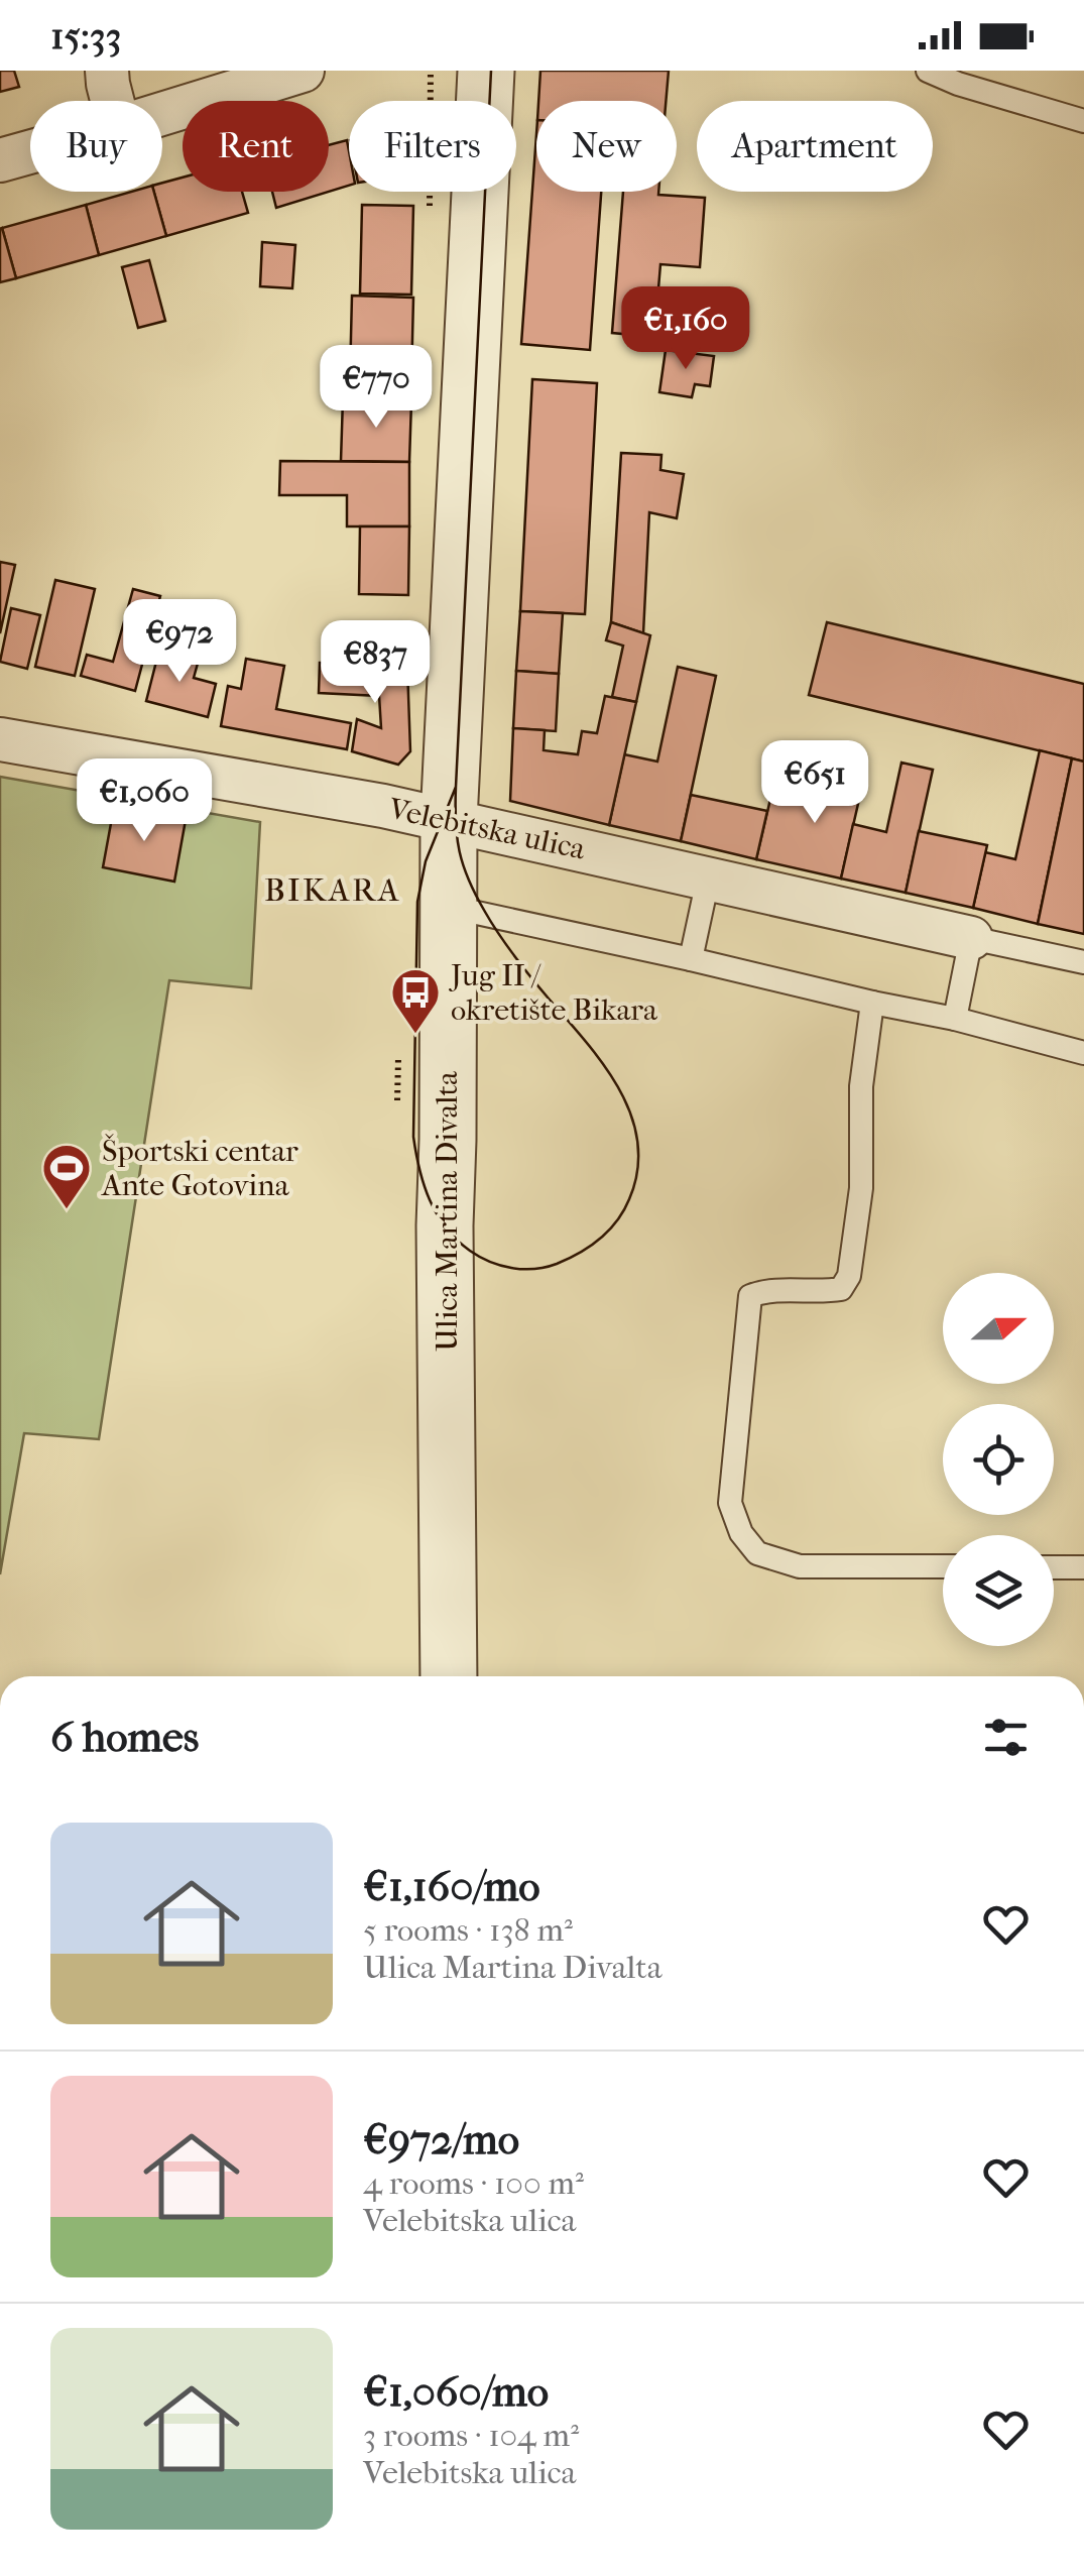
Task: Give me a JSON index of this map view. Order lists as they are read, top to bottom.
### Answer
{
  "streets": {
    "street": ["Velebitska ulica", "Ulica Martina Divalta"]
  },
  "crossings": [
    ["Velebitska ulica", "Ulica Martina Divalta"]
  ],
  "districts": ["BIKARA"],
  "places": {
    "bus stop": ["Jug II / okretište Bikara"],
    "sports": ["Športski centar Ante Gotovina"]
  },
  "north": "right",
  "page": {
    "status": "15:33",
    "chip": [
      "Buy",
      "Rent",
      "Filters",
      "New",
      "Apartment"
    ],
    "price": [
      "€1,160",
      "€770",
      "€972",
      "€837",
      "€651",
      "€1,060"
    ],
    "heading": "6 homes",
    "list": [
      {
        "name": "€1,160/mo",
        "note": "5 rooms · 138 m² · Ulica Martina Divalta"
      },
      {
        "name": "€972/mo",
        "note": "4 rooms · 100 m² · Velebitska ulica"
      },
      {
        "name": "€1,060/mo",
        "note": "3 rooms · 104 m² · Velebitska ulica"
      }
    ]
  }
}
